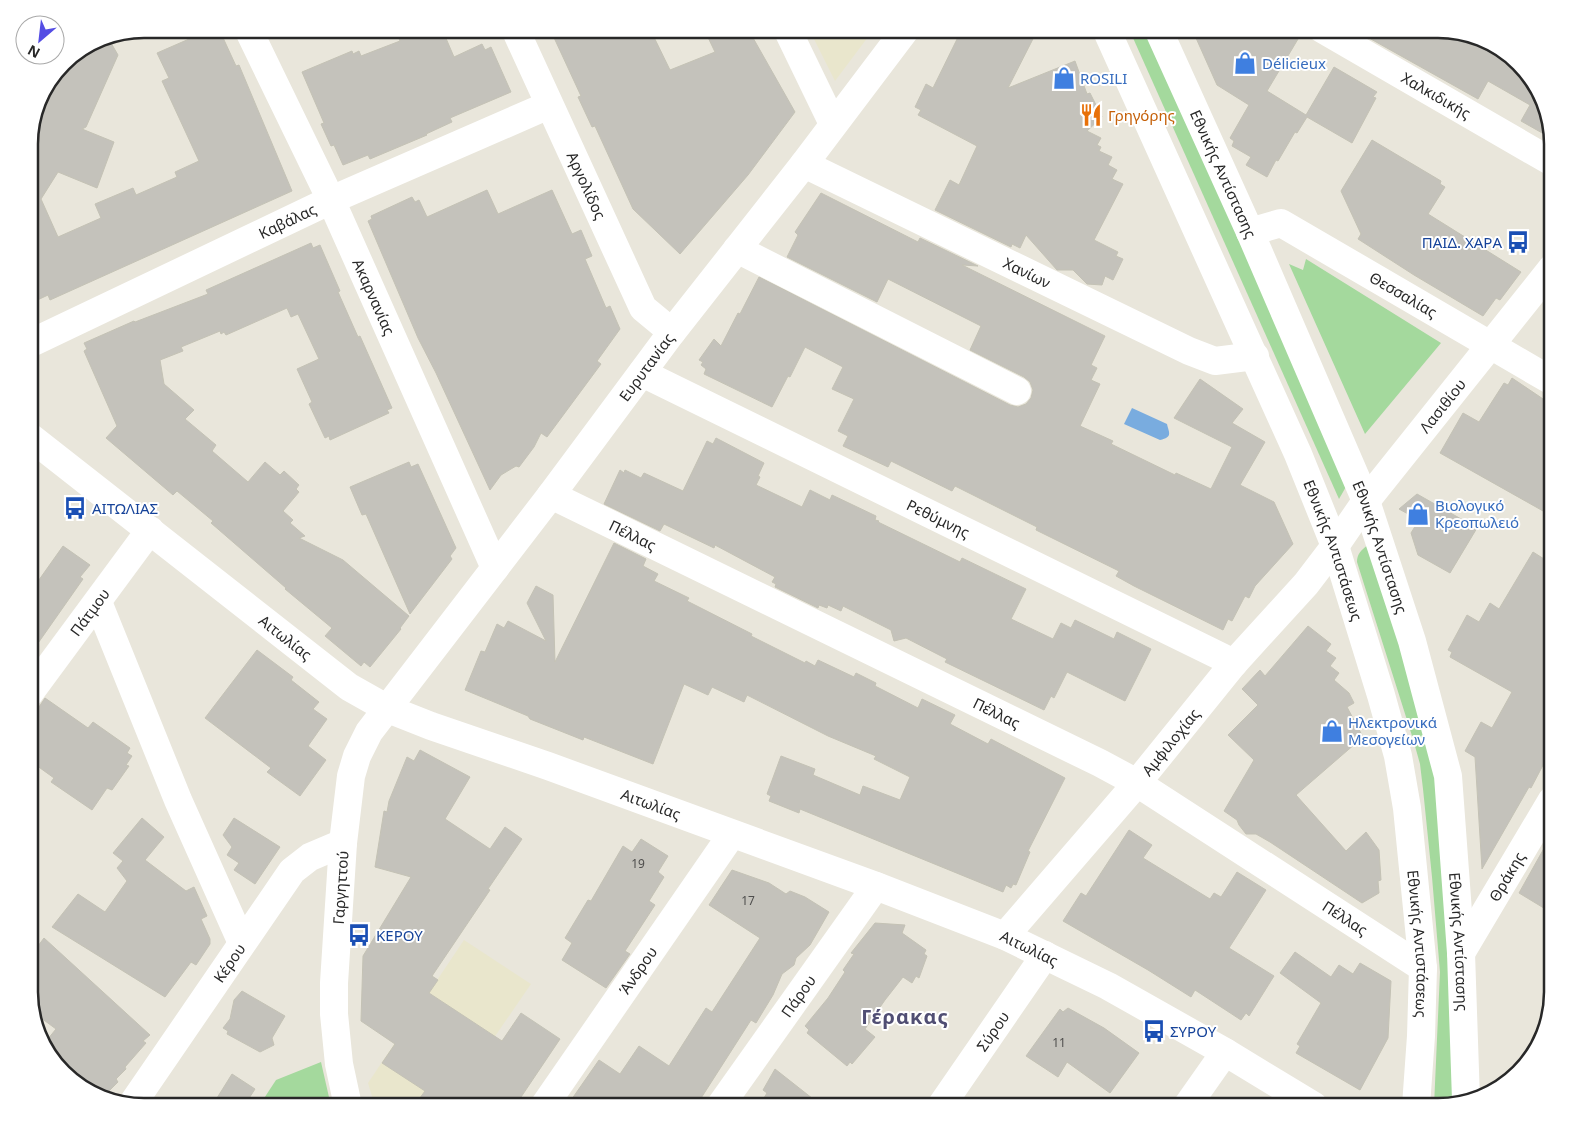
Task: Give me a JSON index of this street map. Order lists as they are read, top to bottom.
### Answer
{
  "streets": {
    "street": [
      "Χαλκιδικής",
      "Εθνικής Αντίστασης",
      "Αργολίδος",
      "Καβάλας",
      "Χανίων",
      "Θεσσαλίας",
      "Ακαρνανίας",
      "Ευρυτανίας",
      "Λασιθίου",
      "Ρεθύμνης",
      "Πέλλας",
      "Εθνικής Αντιστάσεως",
      "Πάτμου",
      "Αιτωλίας",
      "Αμφιλοχίας",
      "Θράκης",
      "Γαργηττού",
      "Κέρου",
      "Άνδρου",
      "Πάρου",
      "Σύρου"
    ]
  },
  "crossings": [
    ["Εθνικής Αντίστασης", "Θεσσαλίας"],
    ["Εθνικής Αντίστασης", "Λασιθίου"],
    ["Εθνικής Αντίστασης", "Θράκης"],
    ["Αργολίδος", "Καβάλας"],
    ["Αργολίδος", "Ευρυτανίας"],
    ["Καβάλας", "Ακαρνανίας"],
    ["Χανίων", "Ευρυτανίας"],
    ["Χανίων", "Εθνικής Αντιστάσεως"],
    ["Θεσσαλίας", "Λασιθίου"],
    ["Ακαρνανίας", "Ευρυτανίας"],
    ["Ευρυτανίας", "Ρεθύμνης"],
    ["Ευρυτανίας", "Πέλλας"],
    ["Ευρυτανίας", "Αιτωλίας"],
    ["Ευρυτανίας", "Γαργηττού"],
    ["Λασιθίου", "Εθνικής Αντιστάσεως"],
    ["Λασιθίου", "Αμφιλοχίας"],
    ["Ρεθύμνης", "Αμφιλοχίας"],
    ["Πέλλας", "Εθνικής Αντιστάσεως"],
    ["Πέλλας", "Αμφιλοχίας"],
    ["Εθνικής Αντιστάσεως", "Αμφιλοχίας"],
    ["Πάτμου", "Αιτωλίας"],
    ["Αιτωλίας", "Αμφιλοχίας"],
    ["Αιτωλίας", "Γαργηττού"],
    ["Αιτωλίας", "Άνδρου"],
    ["Αιτωλίας", "Πάρου"],
    ["Αιτωλίας", "Σύρου"],
    ["Γαργηττού", "Κέρου"]
  ],
  "districts": ["Γέρακας"],
  "places": {
    "shop": [
      "Délicieux",
      "ROSILI",
      "Βιολογικό Κρεοπωλειό",
      "Ηλεκτρονικά Μεσογείων"
    ],
    "restaurant": ["Γρηγόρης"],
    "bus stop": [
      "ΠΑΙΔ. ΧΑΡΑ",
      "ΑΙΤΩΛΙΑΣ",
      "ΚΕΡΟΥ",
      "ΣΥΡΟΥ"
    ]
  },
  "house_numbers": ["19", "17", "11"],
  "north": "bottom left"
}
